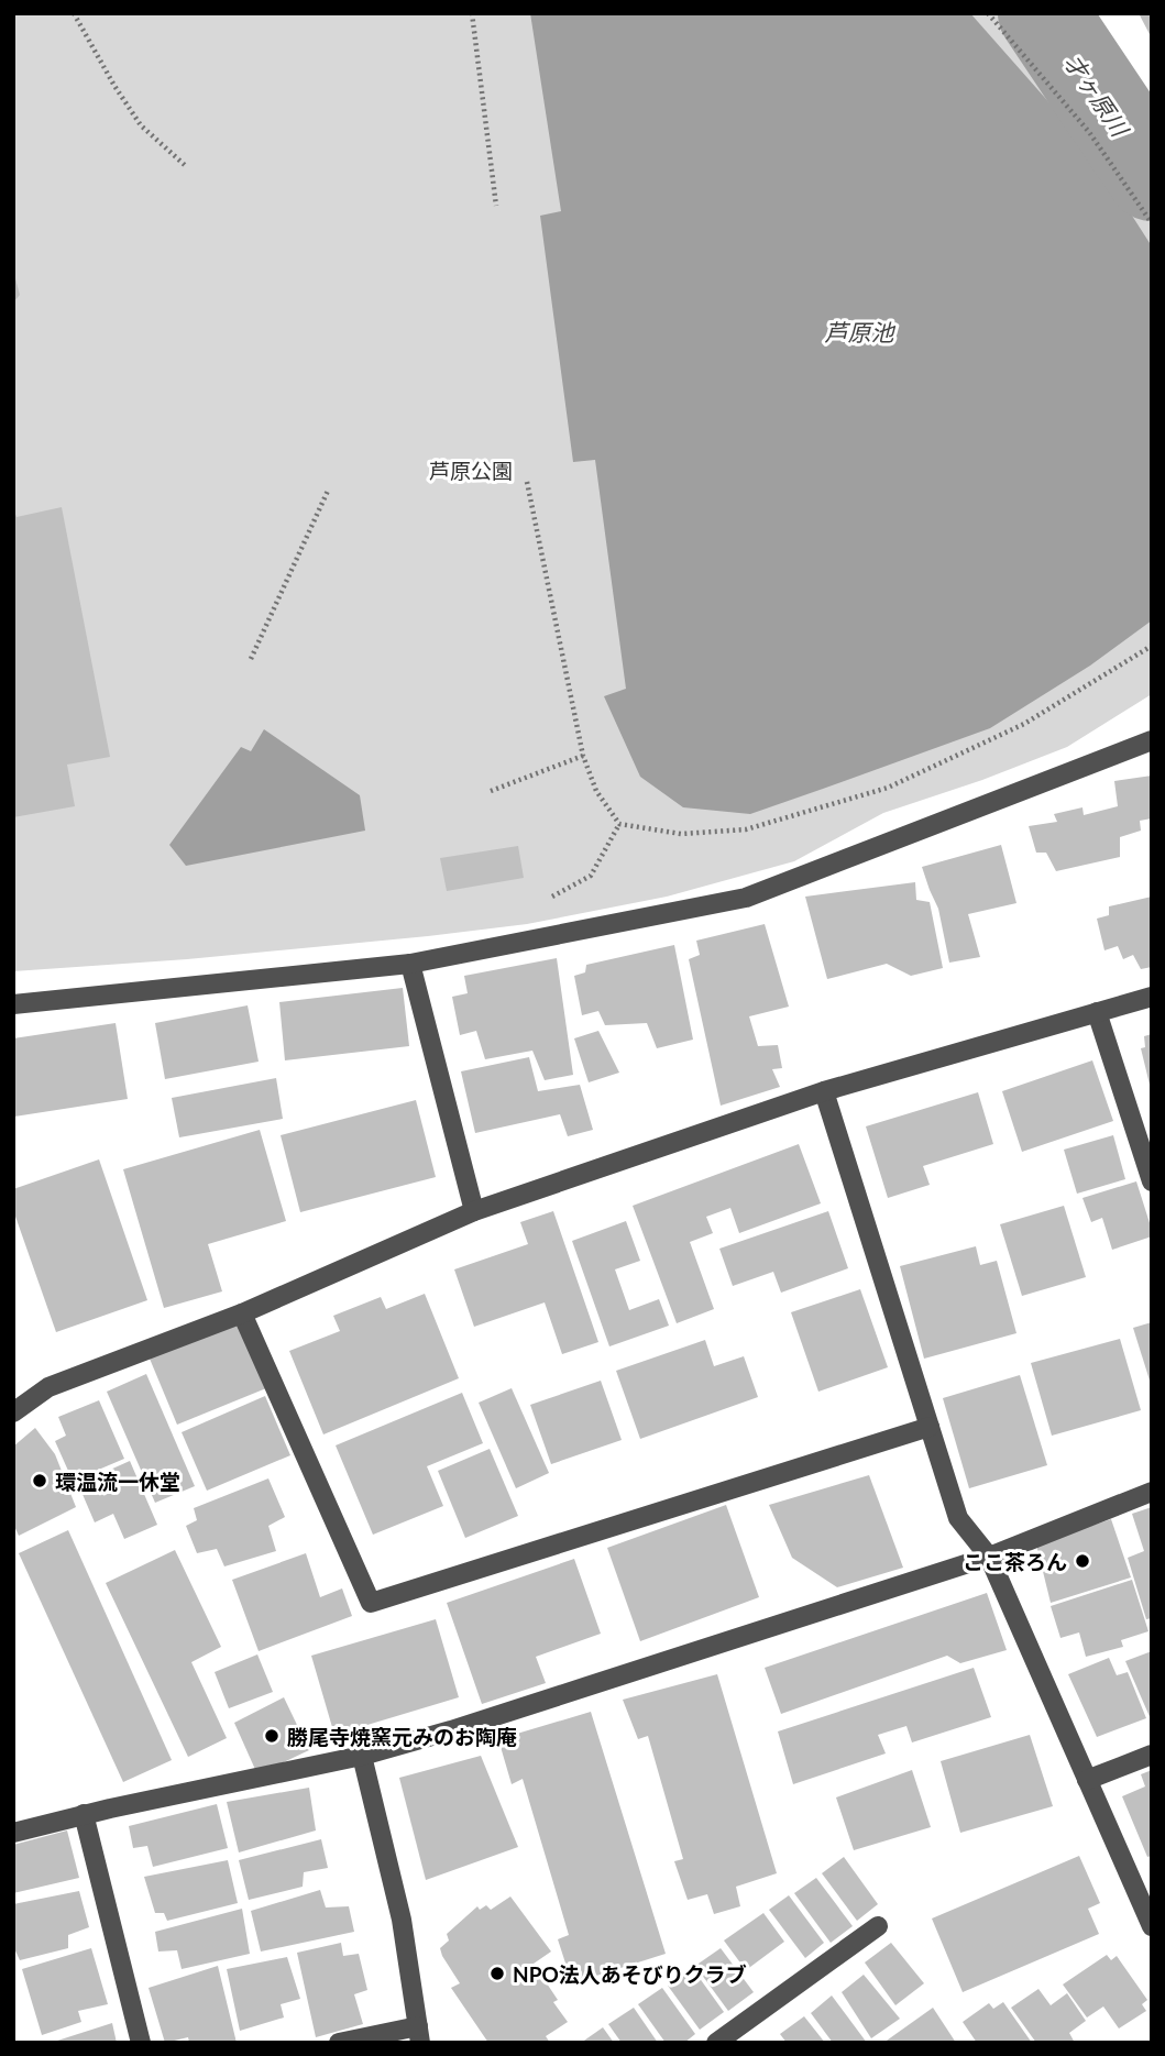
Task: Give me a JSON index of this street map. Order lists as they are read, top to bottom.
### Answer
{
  "water": ["才ヶ原川", "芦原池"],
  "parks": ["芦原公園"],
  "places": [
    "環温流一休堂",
    "ここ茶ろん",
    "勝尾寺焼窯元みのお陶庵",
    "NPO法人あそびりクラブ"
  ]
}
